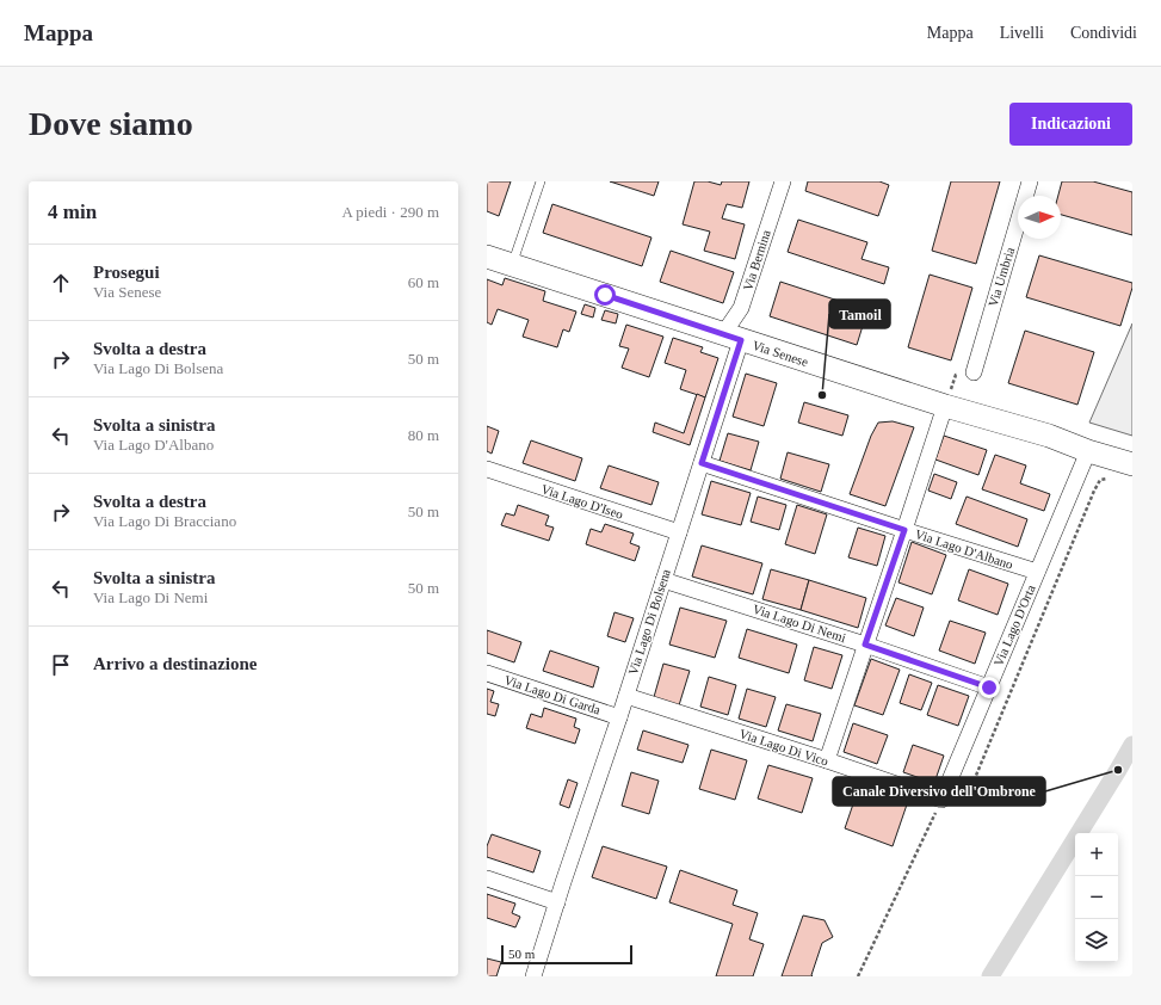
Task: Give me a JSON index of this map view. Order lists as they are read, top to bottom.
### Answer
{
  "streets": {
    "main road": ["Via Senese"],
    "street": [
      "Via Bernina",
      "Via Umbria",
      "Via Lago D'Iseo",
      "Via Lago D'Albano",
      "Via Lago Di Bolsena",
      "Via Lago Di Nemi",
      "Via Lago D'Orta",
      "Via Lago Di Garda",
      "Via Lago Di Vico"
    ]
  },
  "crossings": [
    ["Via Bernina", "Via Senese"],
    ["Via Bernina", "Via Lago Di Bolsena"],
    ["Via Senese", "Via Lago Di Bolsena"],
    ["Via Senese", "Via Lago D'Orta"],
    ["Via Lago D'Iseo", "Via Lago Di Bolsena"],
    ["Via Lago D'Albano", "Via Lago Di Bolsena"],
    ["Via Lago D'Albano", "Via Lago D'Orta"],
    ["Via Lago Di Bolsena", "Via Lago Di Nemi"],
    ["Via Lago Di Bolsena", "Via Lago Di Garda"],
    ["Via Lago Di Bolsena", "Via Lago Di Vico"],
    ["Via Lago Di Nemi", "Via Lago D'Orta"],
    ["Via Lago D'Orta", "Via Lago Di Vico"]
  ],
  "places": ["Tamoil", "Canale Diversivo dell'Ombrone"],
  "scale_bar": "50 m",
  "north": "right",
  "page": {
    "header": "Mappa",
    "nav": ["Mappa", "Livelli", "Condividi"],
    "buttons": "Indicazioni",
    "title": "Dove siamo",
    "heading": ["4 min", "A piedi · 290 m"],
    "list": [
      ["Prosegui", "Via Senese", "60 m"],
      ["Svolta a destra", "Via Lago Di Bolsena", "50 m"],
      ["Svolta a sinistra", "Via Lago D'Albano", "80 m"],
      ["Svolta a destra", "Via Lago Di Bracciano", "50 m"],
      ["Svolta a sinistra", "Via Lago Di Nemi", "50 m"],
      "Arrivo a destinazione"
    ],
    "map_buttons": ["+", "−"],
    "scale": "50 m"
  }
}
